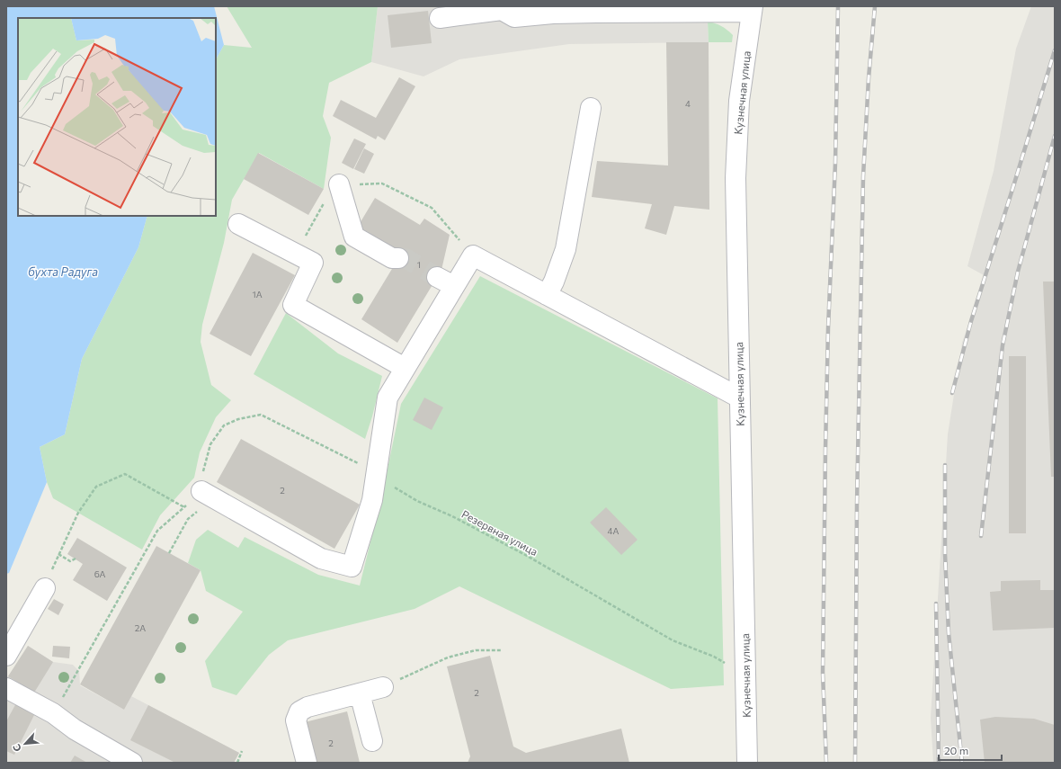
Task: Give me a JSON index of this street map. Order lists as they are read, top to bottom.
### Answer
{
  "streets": {
    "street": ["Кузнечная улица"],
    "path": ["Резервная улица"]
  },
  "water": ["бухта Радуга"],
  "house_numbers": [
    "4",
    "1",
    "1А",
    "2",
    "4А",
    "6А",
    "2А",
    "2",
    "2"
  ],
  "scale_bar": "20 m",
  "north": "bottom left"
}
